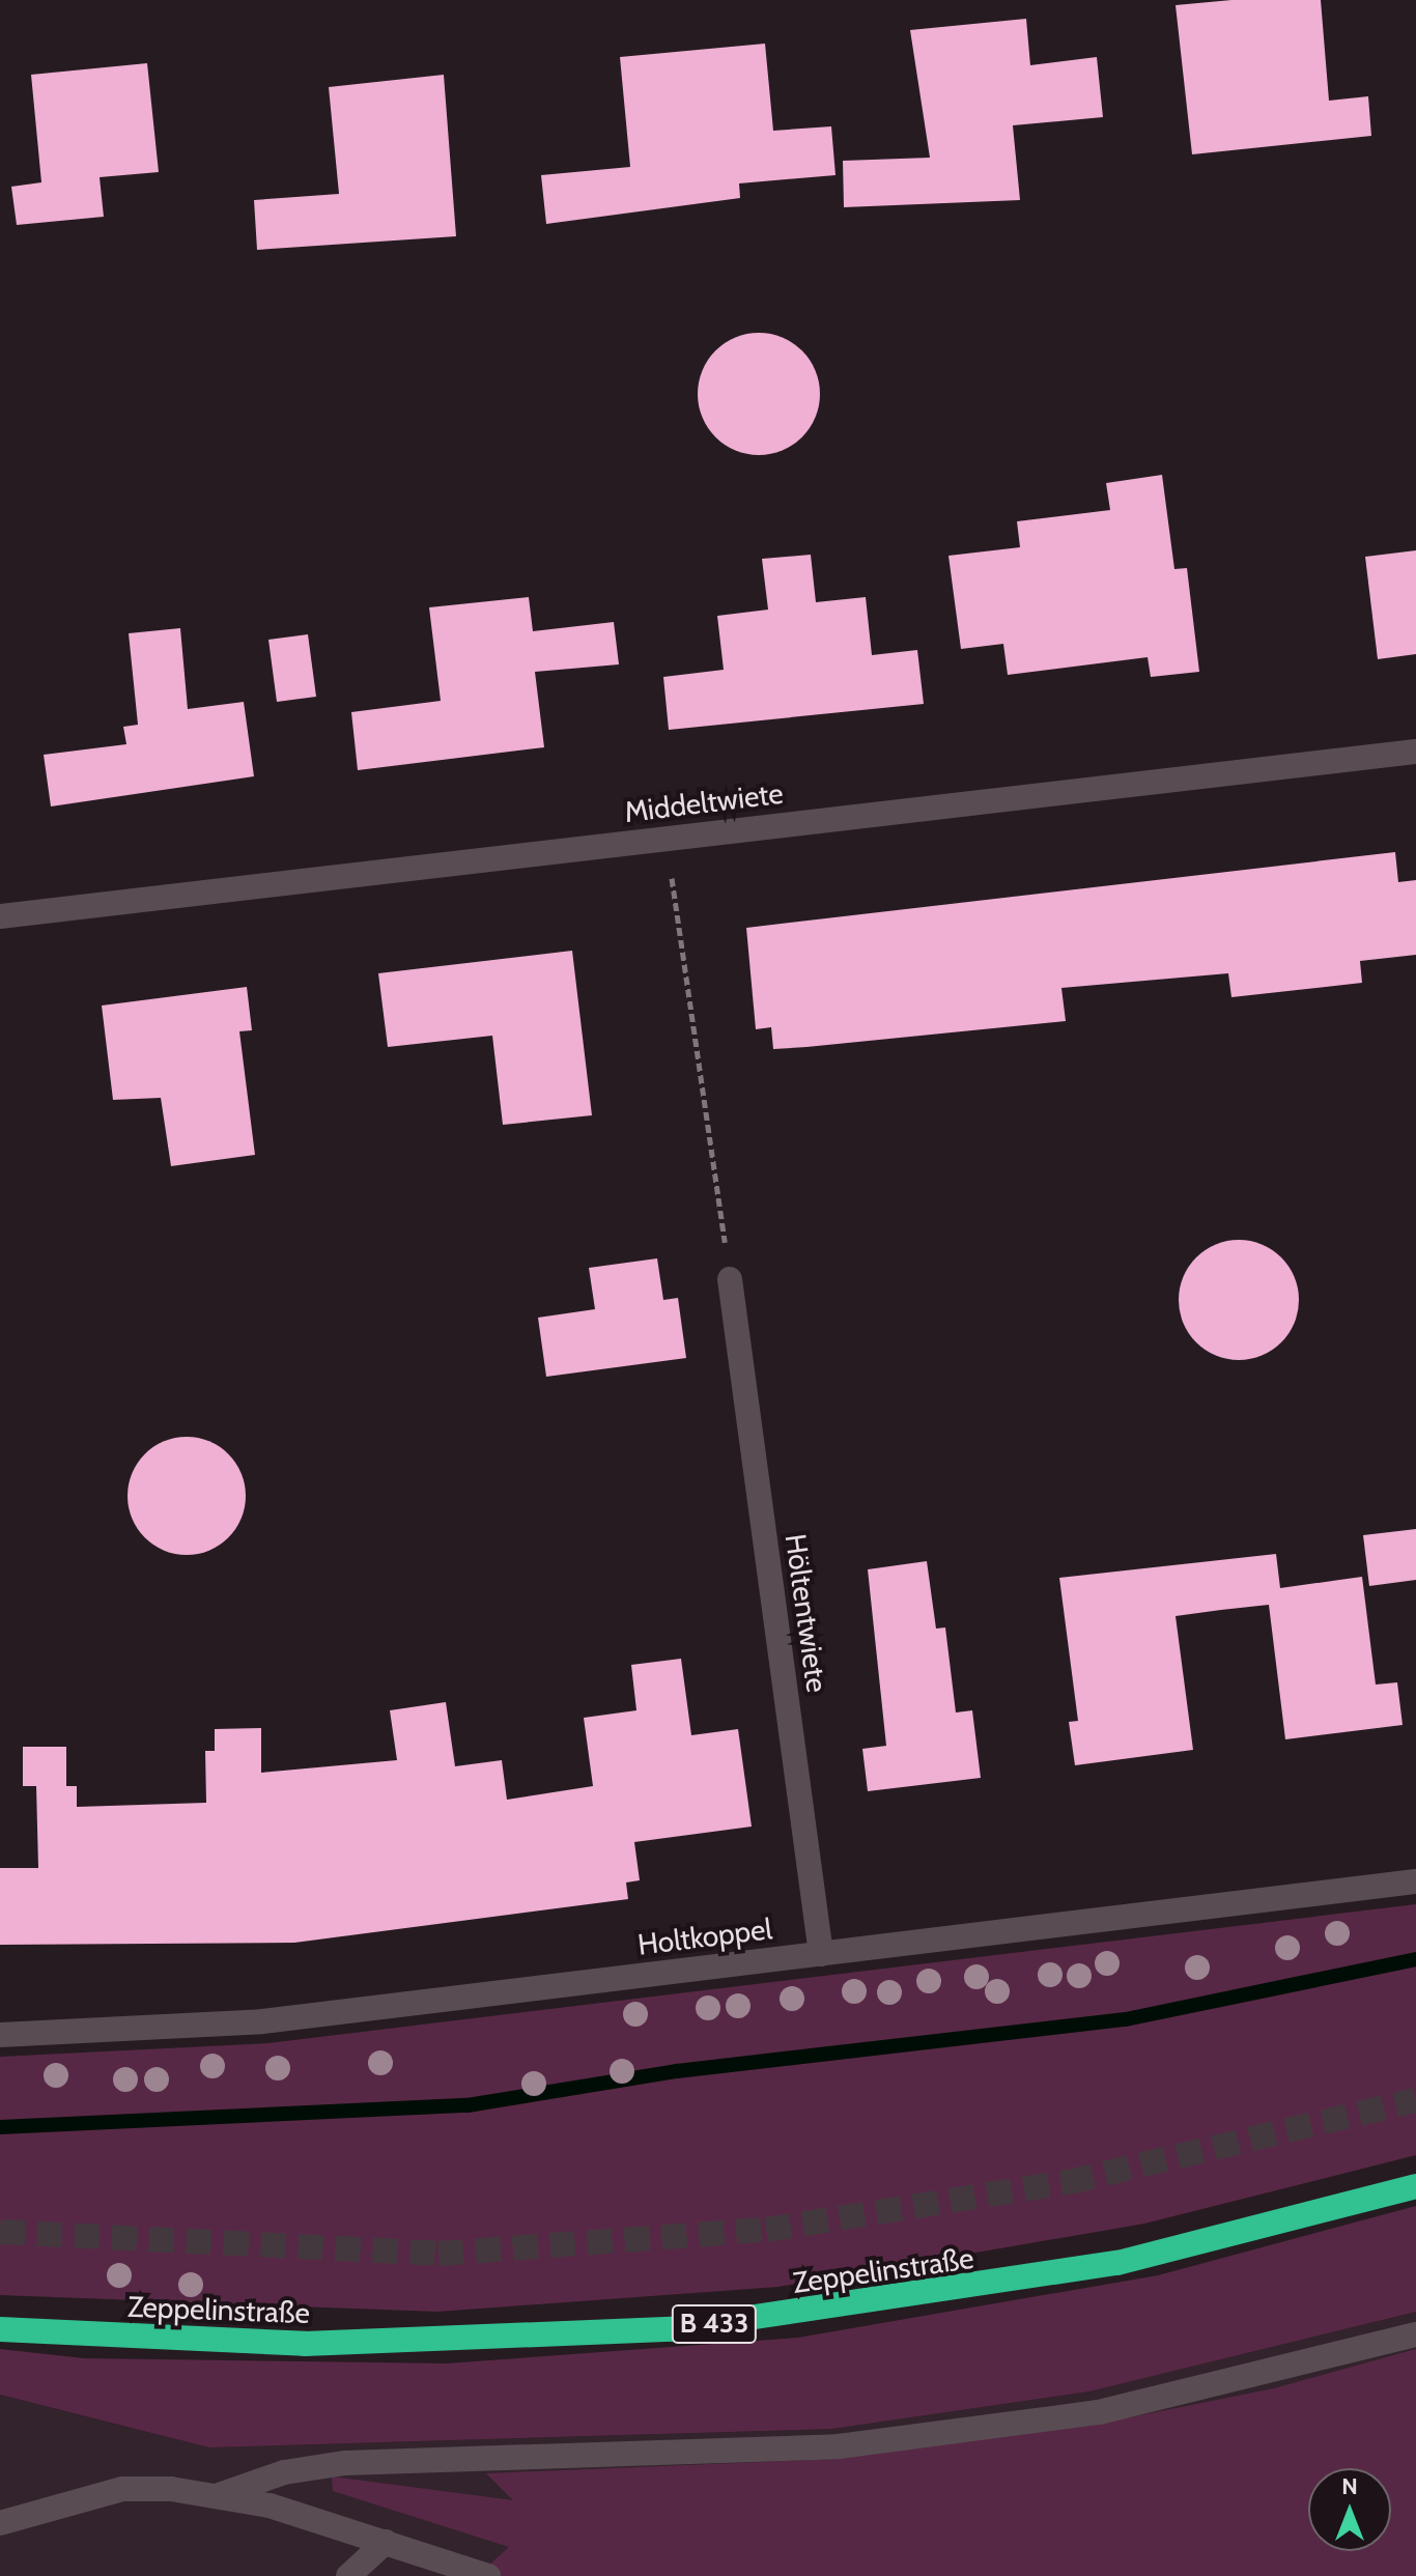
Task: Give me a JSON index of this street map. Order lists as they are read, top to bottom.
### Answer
{
  "streets": {
    "highway": ["Zeppelinstraße", "B 433"],
    "street": ["Middeltwiete", "Höltentwiete", "Holtkoppel"]
  },
  "crossings": [
    ["Höltentwiete", "Holtkoppel"]
  ],
  "north": "top"
}
